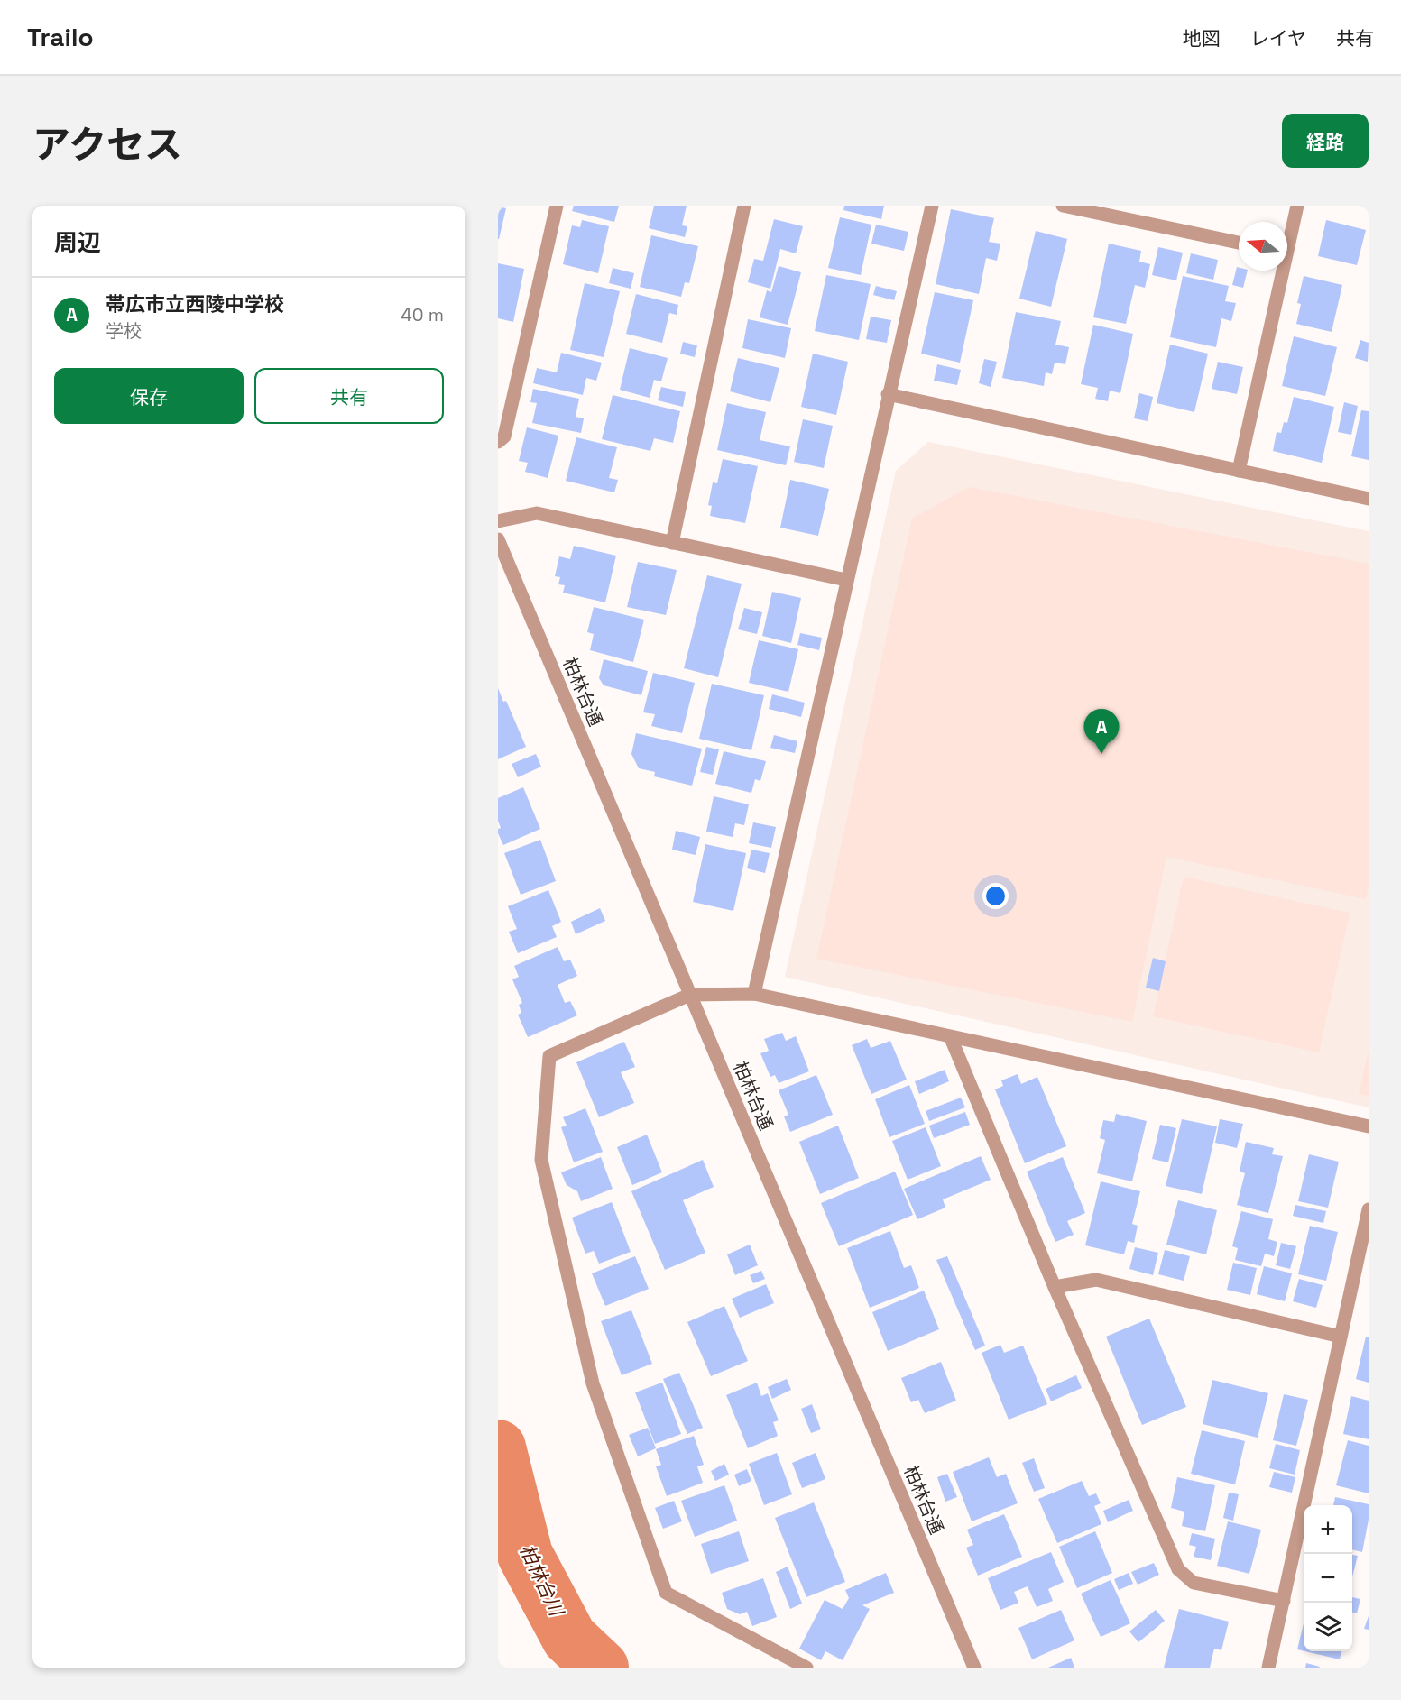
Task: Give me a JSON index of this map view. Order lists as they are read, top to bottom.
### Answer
{
  "streets": {
    "street": ["柏林台通"]
  },
  "water": ["柏林台川"],
  "north": "left",
  "page": {
    "header": "Trailo",
    "nav": ["地図", "レイヤ", "共有"],
    "title": "アクセス",
    "buttons": [
      "経路",
      ["保存", "共有"]
    ],
    "heading": "周辺",
    "list": [
      {
        "mark": "A",
        "name": "帯広市立西陵中学校",
        "note": "学校",
        "value": "40 m"
      }
    ],
    "pins": "A",
    "map_buttons": ["+", "−"]
  }
}
